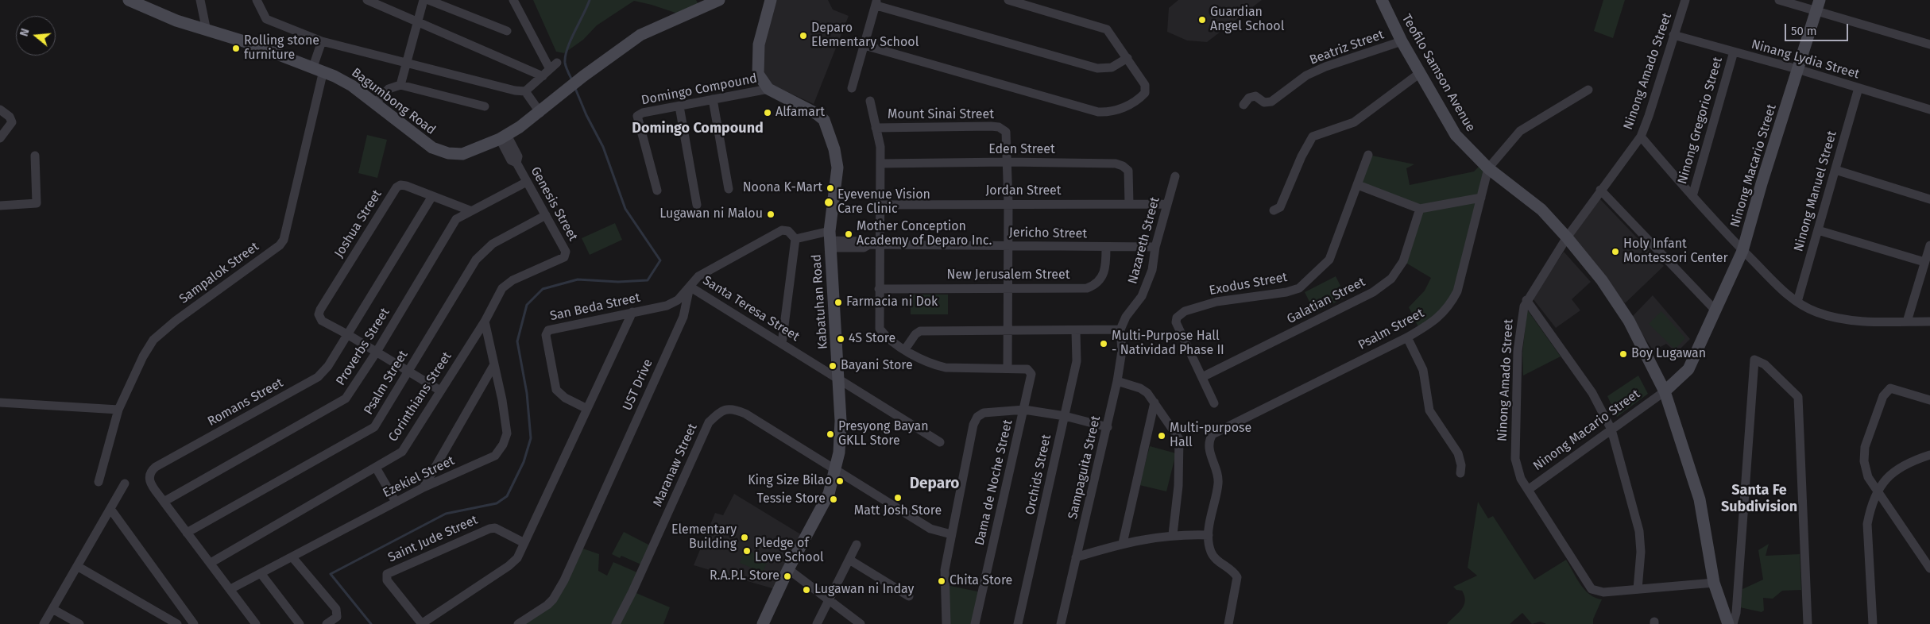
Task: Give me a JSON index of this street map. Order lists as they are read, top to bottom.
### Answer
{
  "streets": {
    "main road": [
      "Teofilo Samson Avenue",
      "Bagumbong Road",
      "Ninong Macario Street",
      "Kabatuhan Road"
    ],
    "street": [
      "Beatriz Street",
      "Ninang Lydia Street",
      "Ninong Amado Street",
      "Domingo Compound",
      "Mount Sinai Street",
      "Ninong Gregorio Street",
      "Eden Street",
      "Jordan Street",
      "Ninong Manuel Street",
      "Genesis Street",
      "Joshua Street",
      "Jericho Street",
      "Nazareth Street",
      "Sampalok Street",
      "New Jerusalem Street",
      "Exodus Street",
      "Galatian Street",
      "San Beda Street",
      "Santa Teresa Street",
      "Psalm Street",
      "Proverbs Street",
      "UST Drive",
      "Corinthians Street",
      "Romans Street",
      "Maranaw Street",
      "Sampaguita Street",
      "Orchids Street",
      "Ezekiel Street",
      "Dama de Noche Street",
      "Saint Jude Street"
    ]
  },
  "crossings": [
    ["Beatriz Street", "Teofilo Samson Avenue"],
    ["Ninang Lydia Street", "Ninong Amado Street"],
    ["Ninang Lydia Street", "Ninong Gregorio Street"],
    ["Ninang Lydia Street", "Ninong Macario Street"],
    ["Ninang Lydia Street", "Ninong Manuel Street"],
    ["Ninong Amado Street", "Teofilo Samson Avenue"],
    ["Ninong Amado Street", "Ninong Macario Street"],
    ["Teofilo Samson Avenue", "Ninong Macario Street"],
    ["Teofilo Samson Avenue", "Psalm Street"],
    ["Domingo Compound", "Kabatuhan Road"],
    ["Bagumbong Road", "Genesis Street"],
    ["Bagumbong Road", "Sampalok Street"],
    ["Mount Sinai Street", "Eden Street"],
    ["Mount Sinai Street", "Jordan Street"],
    ["Mount Sinai Street", "Jericho Street"],
    ["Mount Sinai Street", "New Jerusalem Street"],
    ["Mount Sinai Street", "Dama de Noche Street"],
    ["Eden Street", "Jordan Street"],
    ["Jordan Street", "Nazareth Street"],
    ["Genesis Street", "Psalm Street"],
    ["Genesis Street", "Proverbs Street"],
    ["Genesis Street", "Corinthians Street"],
    ["Joshua Street", "Proverbs Street"],
    ["Joshua Street", "Romans Street"],
    ["Jericho Street", "Nazareth Street"],
    ["Jericho Street", "New Jerusalem Street"],
    ["Jericho Street", "Kabatuhan Road"],
    ["Nazareth Street", "Sampaguita Street"],
    ["Exodus Street", "Galatian Street"],
    ["Kabatuhan Road", "Santa Teresa Street"],
    ["Kabatuhan Road", "Maranaw Street"],
    ["San Beda Street", "Santa Teresa Street"],
    ["San Beda Street", "UST Drive"],
    ["Santa Teresa Street", "UST Drive"],
    ["Proverbs Street", "Romans Street"],
    ["Corinthians Street", "Ezekiel Street"]
  ],
  "districts": ["Domingo Compound", "Deparo", "Santa Fe Subdivision"],
  "places": [
    "Guardian Angel School",
    "Deparo Elementary School",
    "Rolling stone furniture",
    "Alfamart",
    "Noona K-Mart",
    "Eyevenue Vision Care Clinic",
    "Lugawan ni Malou",
    "Mother Conception Academy of Deparo Inc.",
    "Holy Infant Montessori Center",
    "Farmacia ni Dok",
    "4S Store",
    "Multi-Purpose Hall - Natividad Phase II",
    "Boy Lugawan",
    "Bayani Store",
    "Presyong Bayan GKLL Store",
    "Multi-purpose Hall",
    "King Size Bilao",
    "Matt Josh Store",
    "Tessie Store",
    "Elementary Building",
    "Pledge of Love School",
    "R.A.P.L Store",
    "Chita Store",
    "Lugawan ni Inday"
  ],
  "scale_bar": "50 m",
  "north": "left"
}
